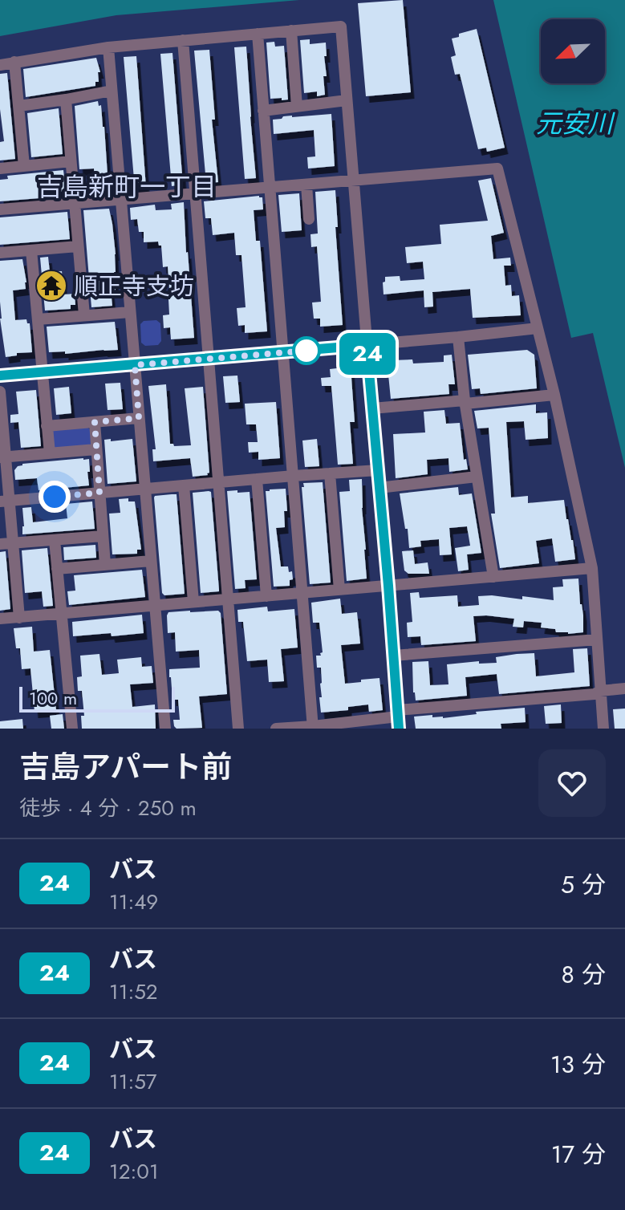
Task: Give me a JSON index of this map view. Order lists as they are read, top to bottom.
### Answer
{
  "districts": ["吉島新町一丁目"],
  "water": ["元安川"],
  "places": {
    "temple": ["順正寺支坊"]
  },
  "lines": ["bus line 24"],
  "scale_bar": "100 m",
  "north": "bottom left",
  "page": {
    "on_map": "24",
    "scale": "100 m",
    "heading": ["吉島アパート前", "徒歩 · 4 分 · 250 m"],
    "list": [
      {
        "mark": "24",
        "name": "バス",
        "note": "11:49",
        "value": "5 分"
      },
      {
        "mark": "24",
        "name": "バス",
        "note": "11:52",
        "value": "8 分"
      },
      {
        "mark": "24",
        "name": "バス",
        "note": "11:57",
        "value": "13 分"
      },
      {
        "mark": "24",
        "name": "バス",
        "note": "12:01",
        "value": "17 分"
      }
    ]
  }
}
